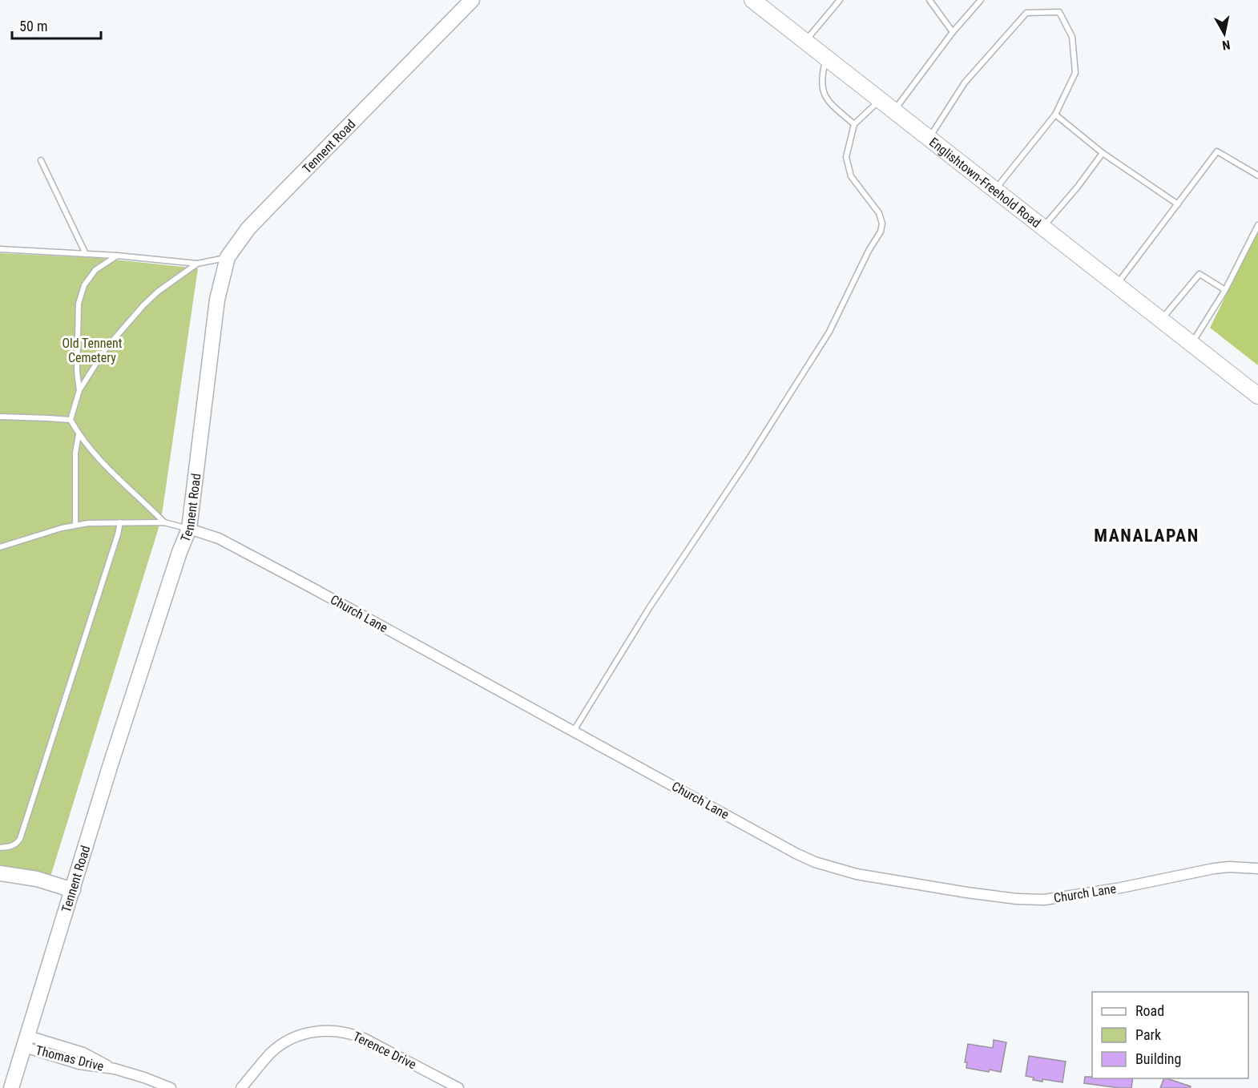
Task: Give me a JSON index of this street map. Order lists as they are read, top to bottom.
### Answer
{
  "streets": {
    "main road": ["Englishtown-Freehold Road"],
    "street": [
      "Tennent Road",
      "Church Lane",
      "Terence Drive",
      "Thomas Drive"
    ]
  },
  "crossings": [
    ["Tennent Road", "Church Lane"],
    ["Tennent Road", "Thomas Drive"]
  ],
  "districts": ["MANALAPAN"],
  "parks": ["Old Tennent Cemetery"],
  "legend": ["Road", "Park", "Building"],
  "scale_bar": "50 m",
  "north": "bottom"
}
